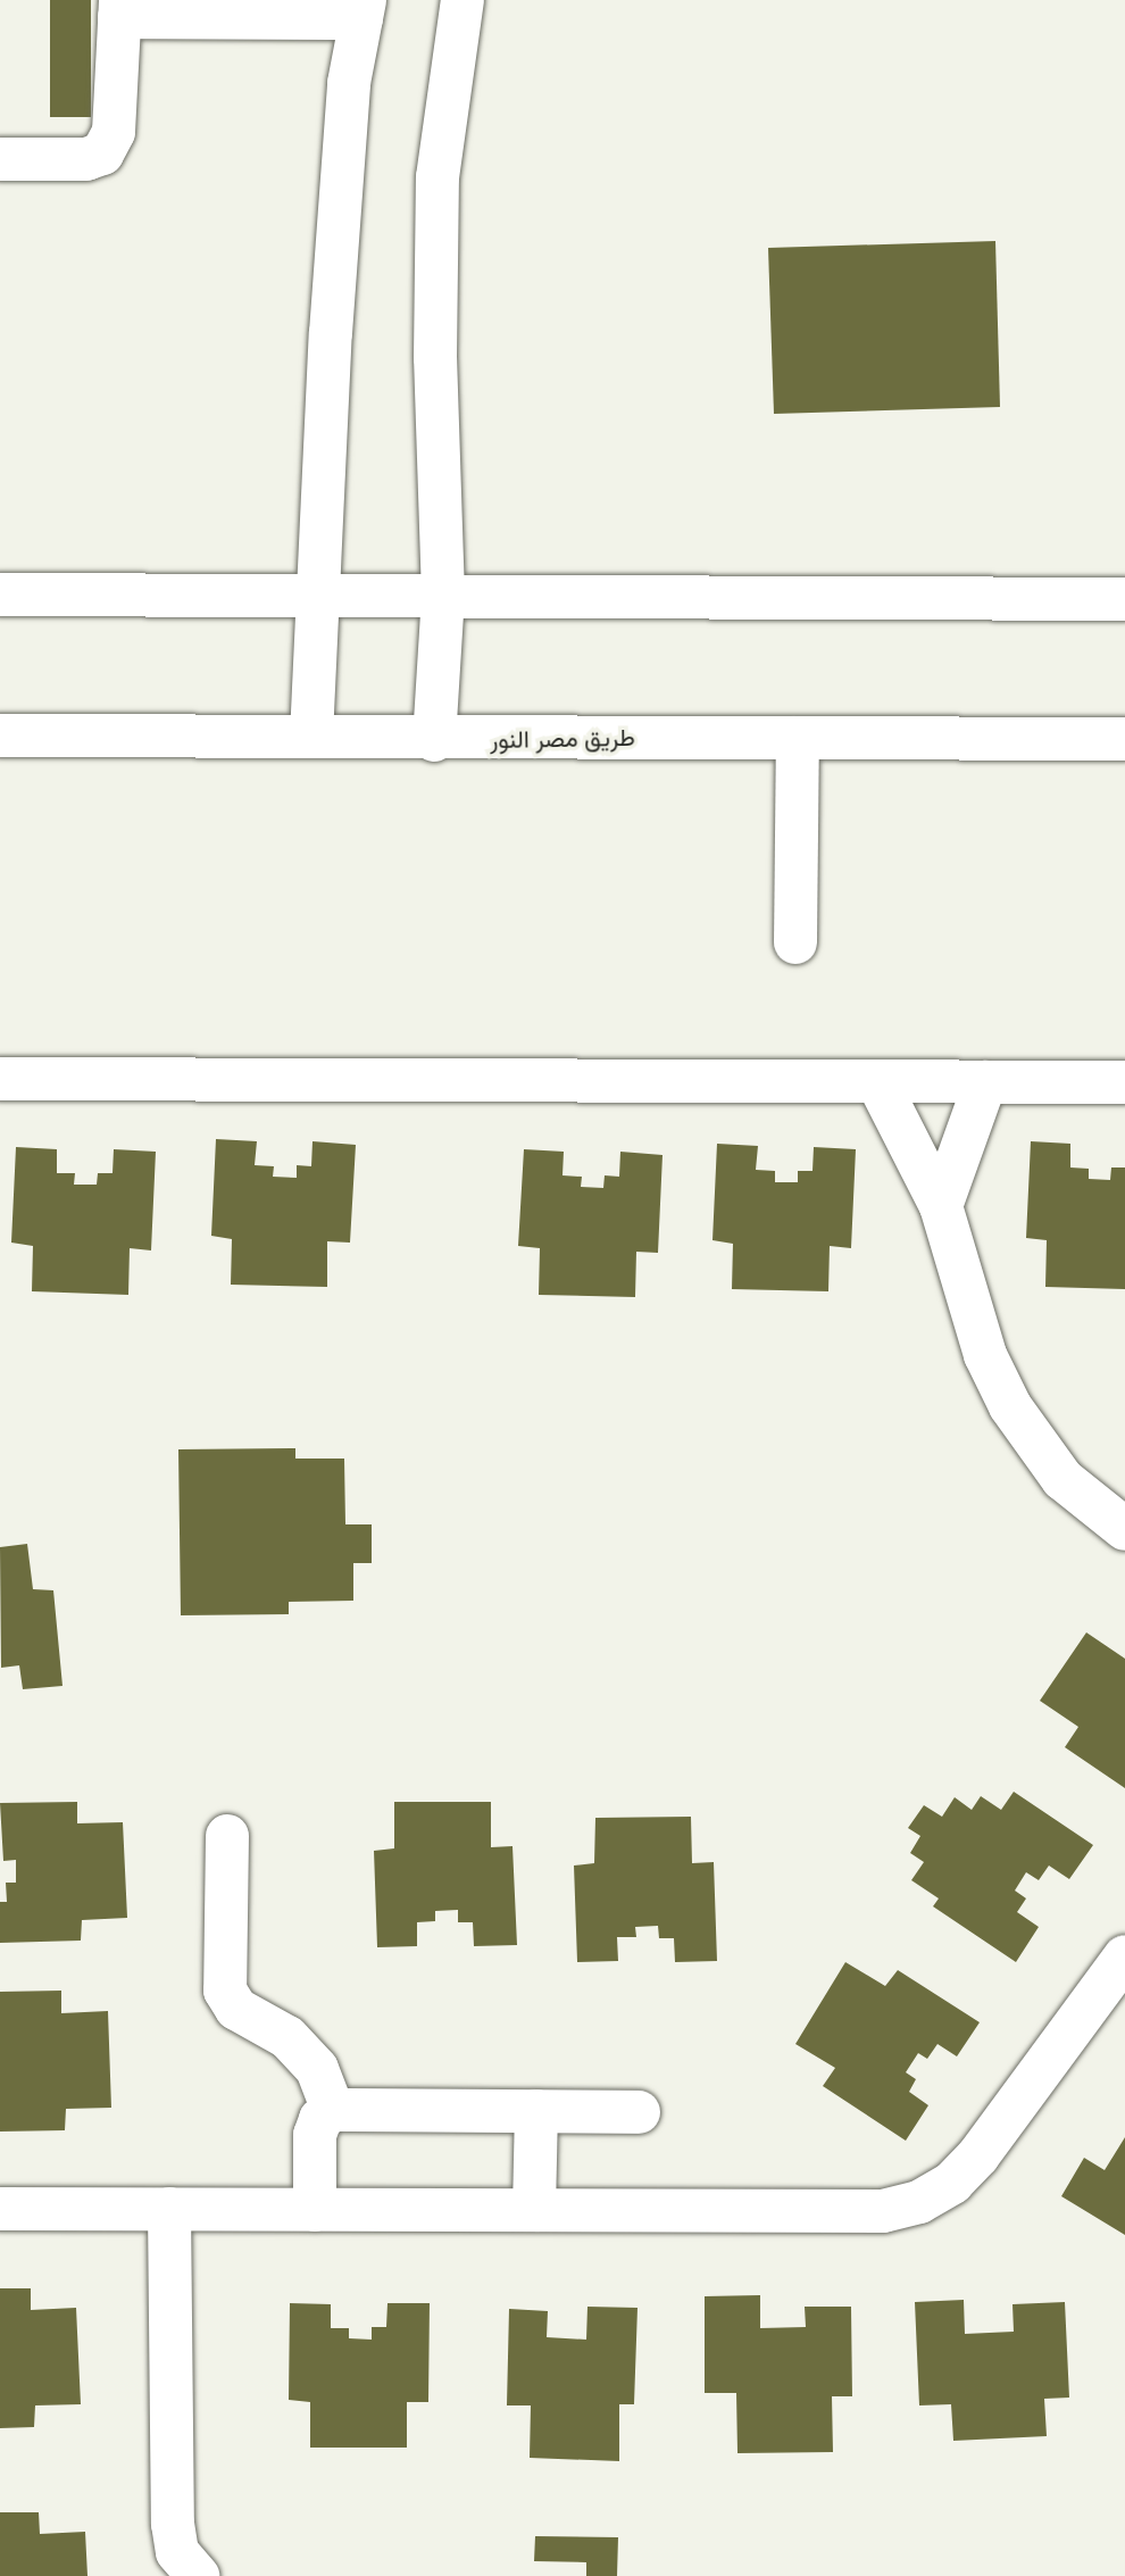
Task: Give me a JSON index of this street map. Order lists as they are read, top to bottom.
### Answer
{
  "streets": {
    "street": ["طريق مصر النور"]
  }
}
